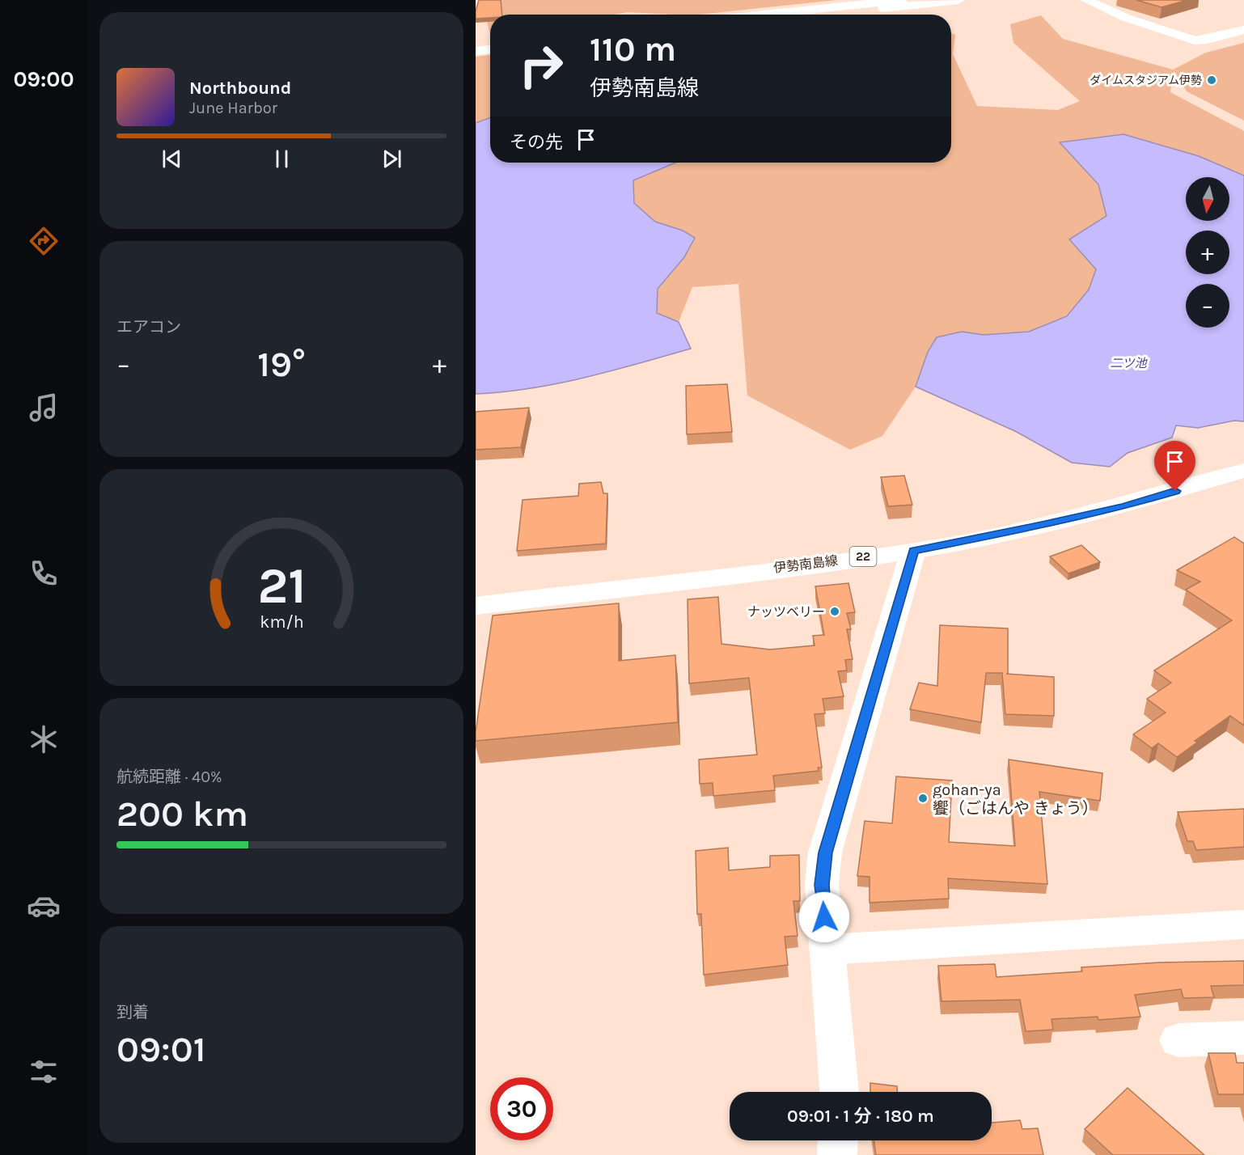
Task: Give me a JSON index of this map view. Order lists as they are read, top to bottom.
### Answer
{
  "streets": {
    "main road": ["22", "伊勢南島線"]
  },
  "water": ["二ツ池"],
  "places": ["ダイムスタジアム伊勢", "ナッツベリー", "gohan-ya 饗（ごはんや きょう）"],
  "north": "bottom",
  "page": {
    "tabs": "09:00",
    "turn": ["110 m", "伊勢南島線"],
    "song": ["Northbound", "June Harbor"],
    "then": "その先",
    "map_buttons": ["+", "−"],
    "tile": [
      "エアコン",
      ["航続距離 · 40%", "200 km"],
      ["到着", "09:01"]
    ],
    "heat": ["−", "19°", "+"],
    "limit": "30",
    "trip": "09:01 · 1 分 · 180 m",
    "gauge": ["21", "km/h"]
  }
}
